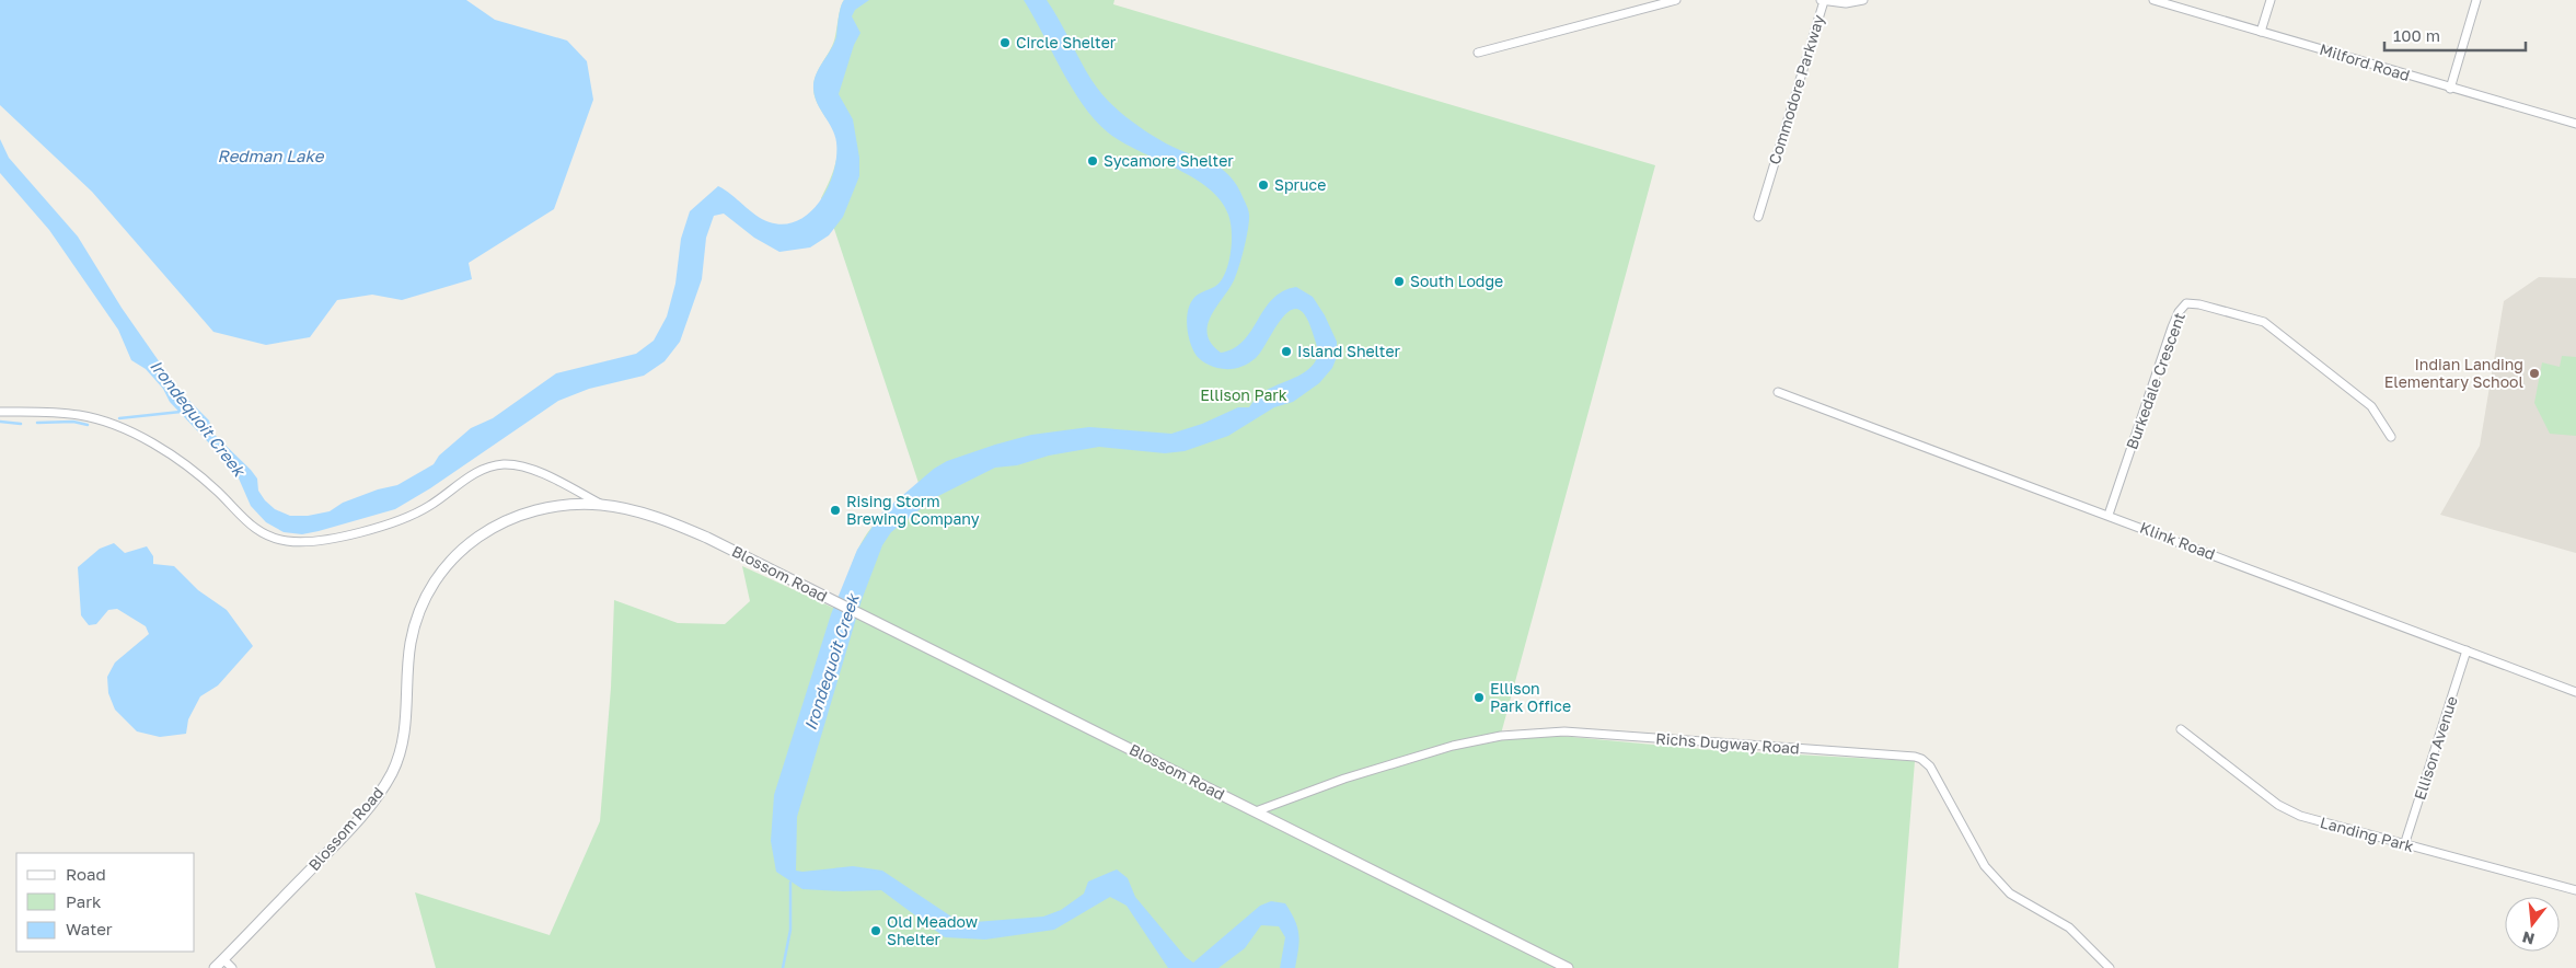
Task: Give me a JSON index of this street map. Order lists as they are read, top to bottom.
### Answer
{
  "streets": {
    "street": [
      "Milford Road",
      "Commodore Parkway",
      "Burkedale Crescent",
      "Klink Road",
      "Blossom Road",
      "Richs Dugway Road",
      "Ellison Avenue",
      "Landing Park"
    ]
  },
  "crossings": [
    ["Burkedale Crescent", "Klink Road"],
    ["Klink Road", "Ellison Avenue"],
    ["Blossom Road", "Richs Dugway Road"],
    ["Ellison Avenue", "Landing Park"]
  ],
  "water": ["Redman Lake", "Irondequoit Creek"],
  "parks": ["Ellison Park"],
  "places": [
    "Circle Shelter",
    "Sycamore Shelter",
    "Spruce",
    "South Lodge",
    "Island Shelter",
    "Indian Landing Elementary School",
    "Rising Storm Brewing Company",
    "Ellison Park Office",
    "Old Meadow Shelter"
  ],
  "legend": ["Road", "Park", "Water"],
  "scale_bar": "100 m",
  "north": "bottom"
}
